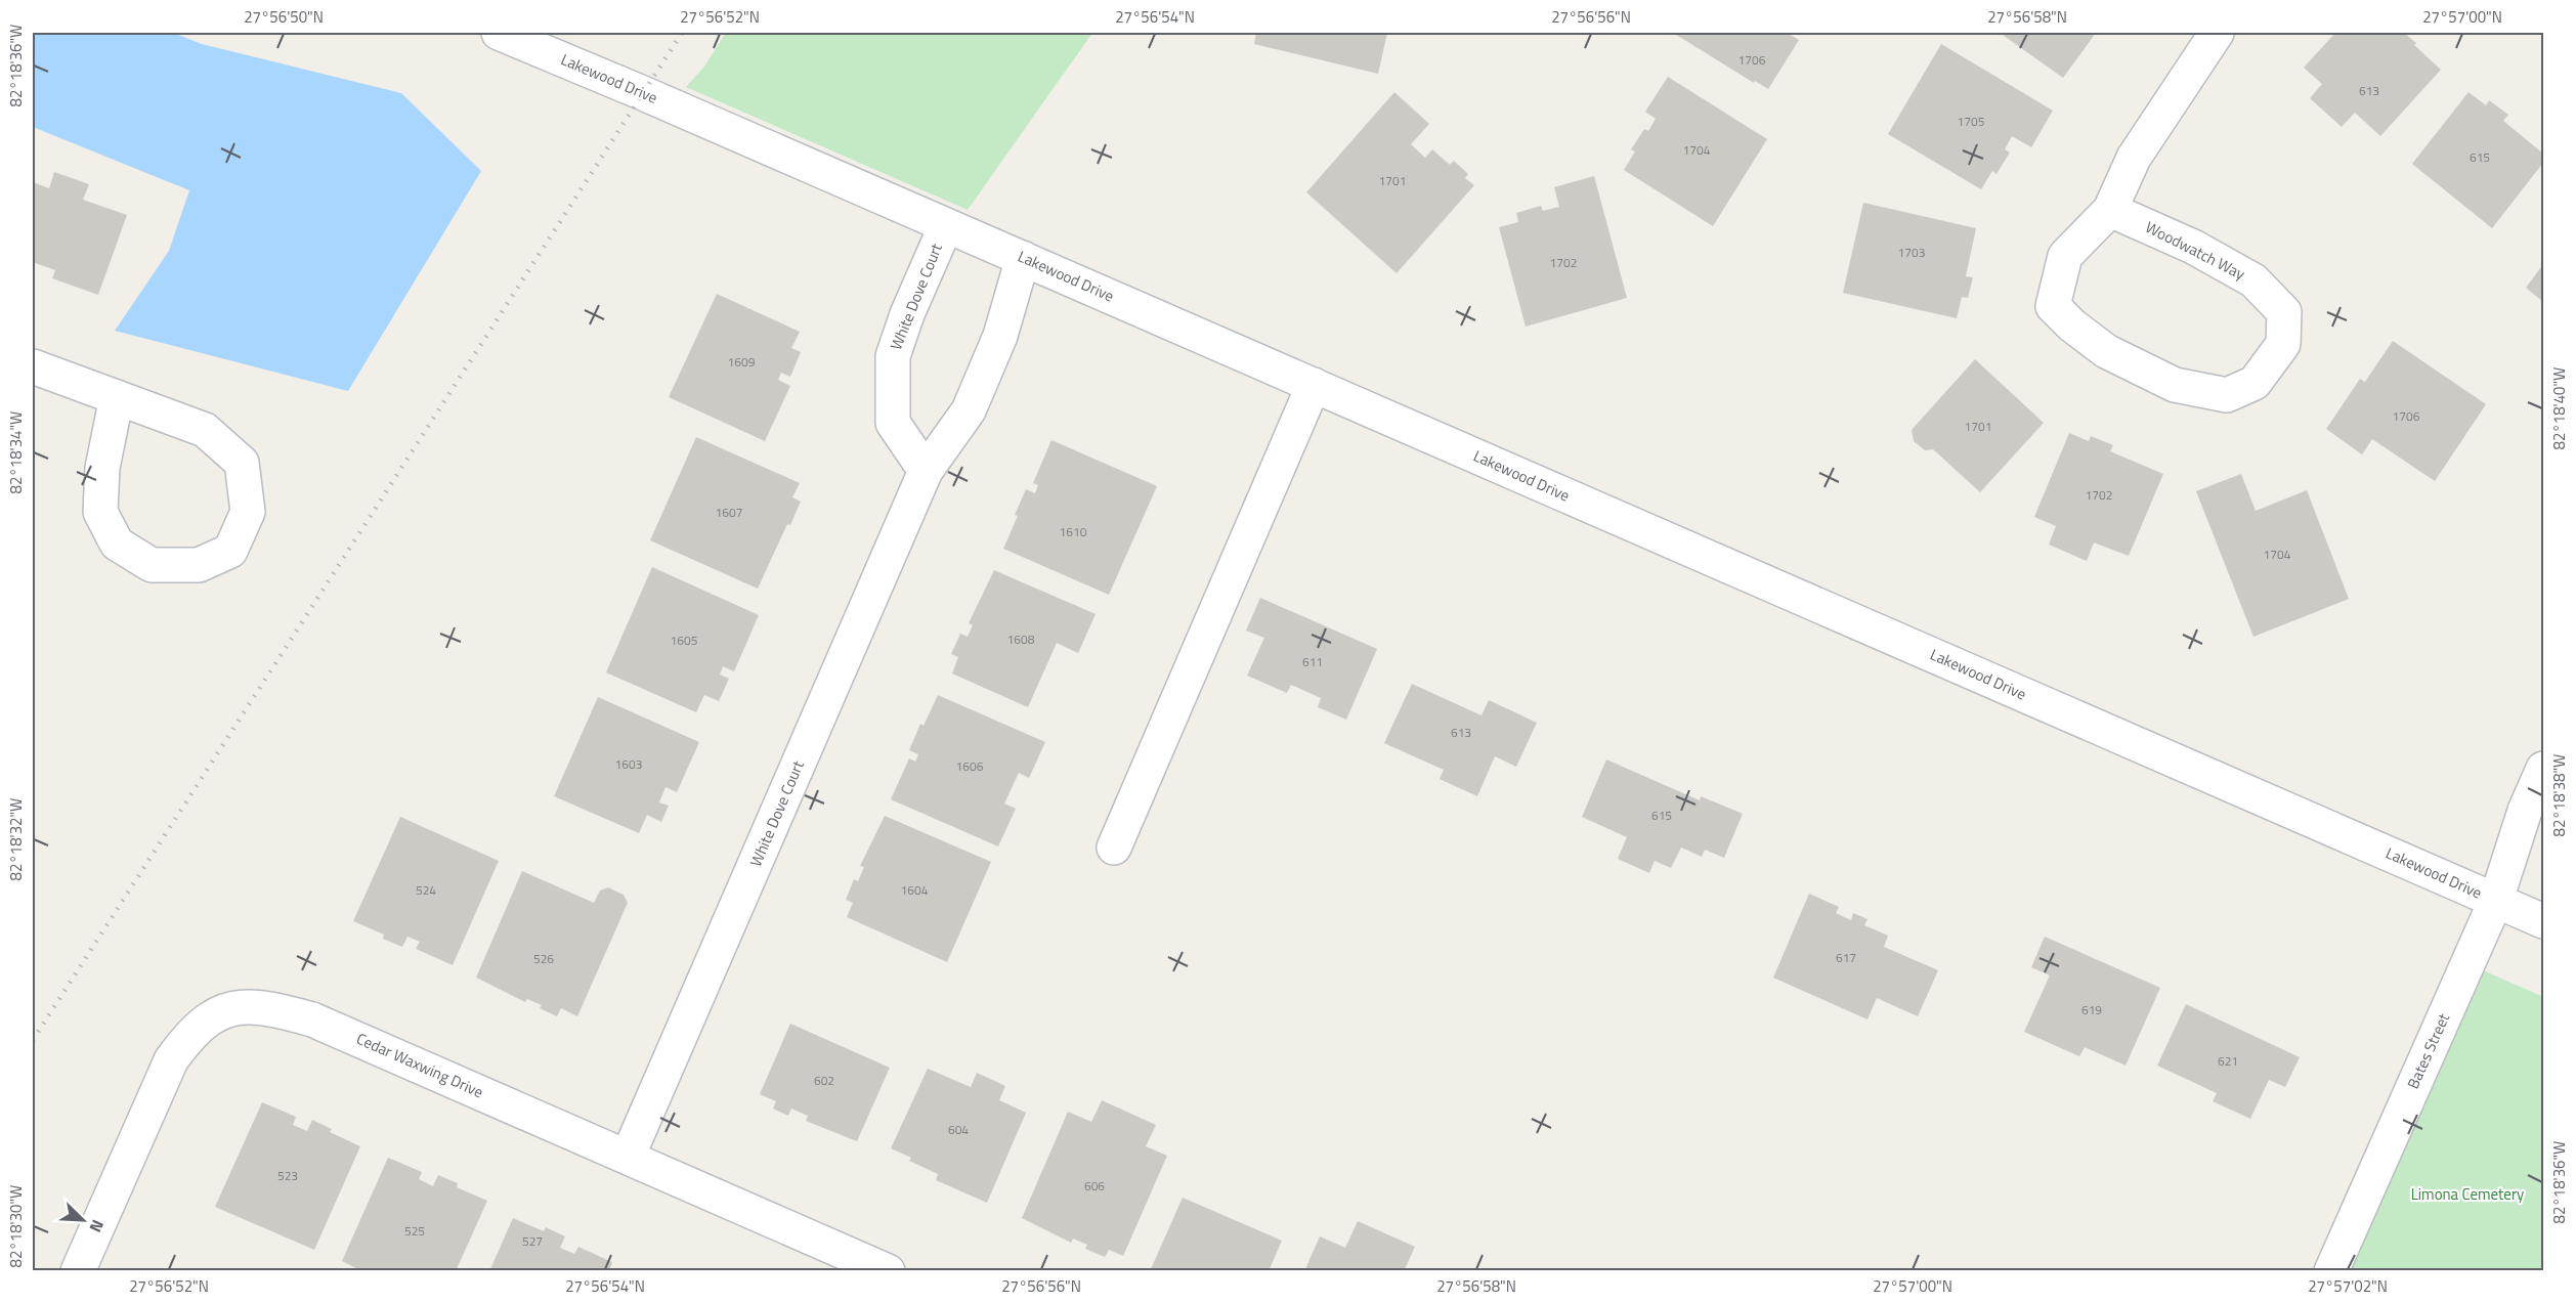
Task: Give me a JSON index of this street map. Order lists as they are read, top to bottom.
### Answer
{
  "streets": {
    "street": [
      "Lakewood Drive",
      "Woodwatch Way",
      "White Dove Court",
      "Bates Street",
      "Cedar Waxwing Drive"
    ]
  },
  "crossings": [
    ["Lakewood Drive", "White Dove Court"],
    ["Lakewood Drive", "Bates Street"],
    ["White Dove Court", "Cedar Waxwing Drive"]
  ],
  "parks": ["Limona Cemetery"],
  "house_numbers": [
    "1706",
    "613",
    "1705",
    "1704",
    "615",
    "1701",
    "1703",
    "1702",
    "1609",
    "1706",
    "1701",
    "1702",
    "1607",
    "1610",
    "1704",
    "1608",
    "1605",
    "611",
    "613",
    "1603",
    "1606",
    "615",
    "524",
    "1604",
    "617",
    "526",
    "619",
    "621",
    "602",
    "604",
    "523",
    "606",
    "525",
    "527"
  ],
  "north": "bottom right",
  "coordinates": [
    "27°56'50\"N",
    "27°56'52\"N",
    "27°56'54\"N",
    "27°56'56\"N",
    "27°56'58\"N",
    "27°57'00\"N",
    "82°18'36\"W",
    "82°18'40\"W",
    "82°18'34\"W",
    "82°18'38\"W",
    "82°18'32\"W",
    "82°18'30\"W",
    "27°57'02\"N"
  ]
}
